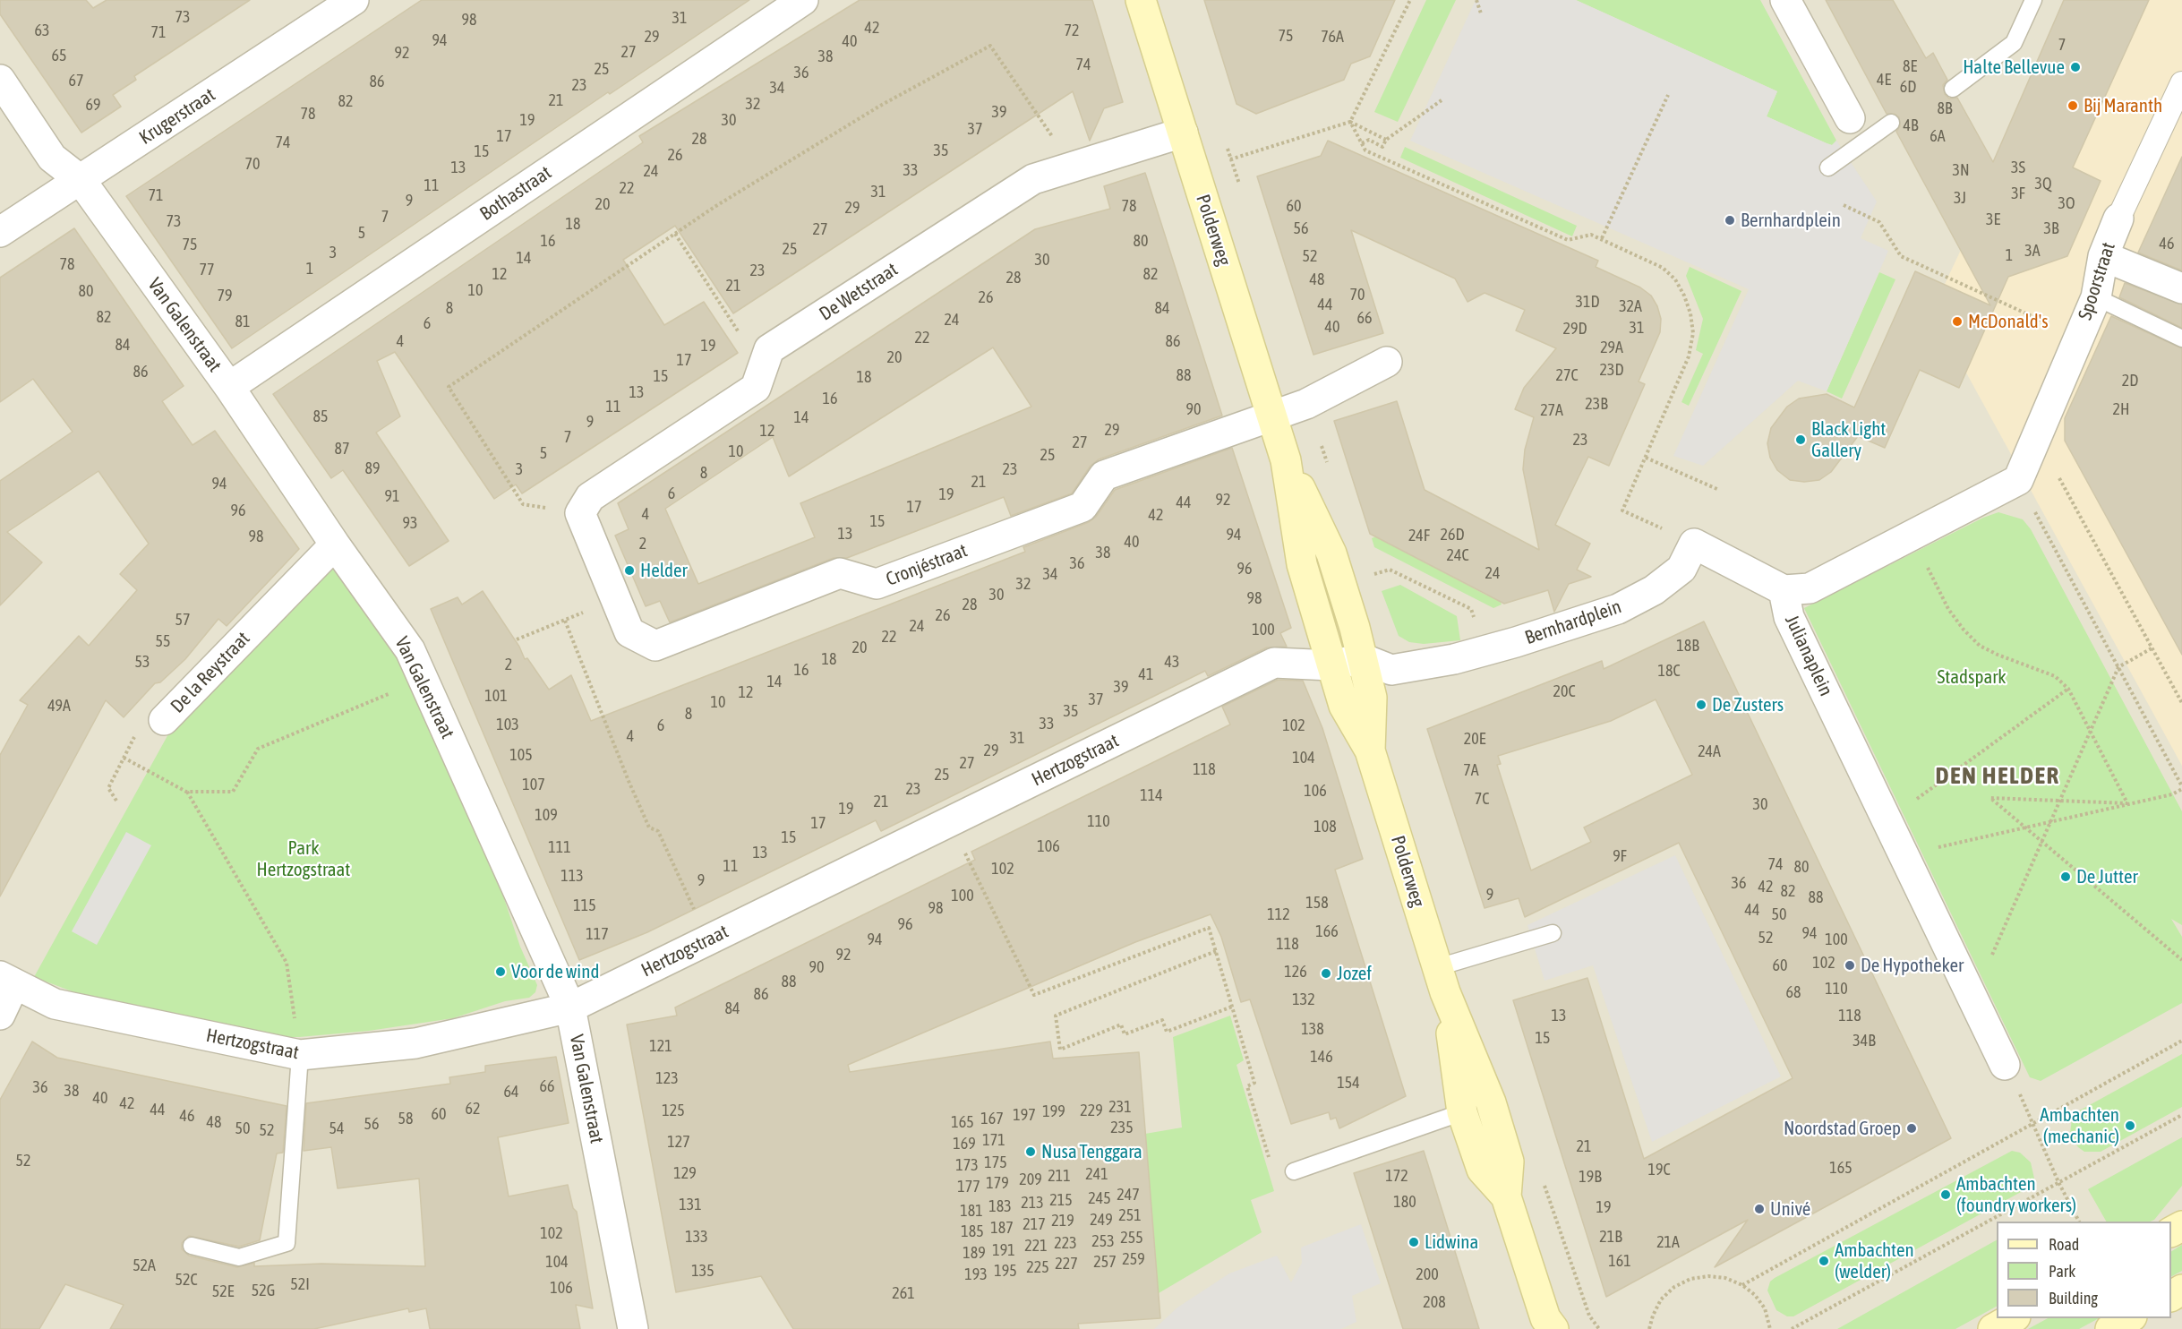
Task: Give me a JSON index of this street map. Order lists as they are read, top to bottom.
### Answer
{
  "streets": {
    "main road": ["Polderweg"],
    "street": [
      "Krugerstraat",
      "Bothastraat",
      "Spoorstraat",
      "De Wetstraat",
      "Van Galenstraat",
      "Cronjéstraat",
      "Bernhardplein",
      "Julianaplein",
      "De la Reystraat",
      "Hertzogstraat"
    ]
  },
  "crossings": [
    ["Krugerstraat", "Van Galenstraat"],
    ["Bothastraat", "Van Galenstraat"],
    ["Polderweg", "De Wetstraat"],
    ["Polderweg", "Cronjéstraat"],
    ["Polderweg", "Bernhardplein"],
    ["Polderweg", "Hertzogstraat"],
    ["Spoorstraat", "Julianaplein"],
    ["De Wetstraat", "Cronjéstraat"],
    ["Van Galenstraat", "De la Reystraat"],
    ["Van Galenstraat", "Hertzogstraat"]
  ],
  "districts": ["DEN HELDER"],
  "parks": ["Stadspark", "Park Hertzogstraat"],
  "places": [
    "Halte Bellevue",
    "Bij Maranth",
    "Bernhardplein",
    "McDonald's",
    "Black Light Gallery",
    "Helder",
    "De Zusters",
    "De Jutter",
    "De Hypotheker",
    "Voor de wind",
    "Jozef",
    "Ambachten (mechanic)",
    "Noordstad Groep",
    "Nusa Tenggara",
    "Ambachten (foundry workers)",
    "Univé",
    "Lidwina",
    "Ambachten (welder)"
  ],
  "house_numbers": [
    "73",
    "31",
    "98",
    "42",
    "63",
    "72",
    "71",
    "75",
    "29",
    "76A",
    "94",
    "40",
    "7",
    "27",
    "92",
    "65",
    "38",
    "74",
    "8E",
    "25",
    "36",
    "4E",
    "67",
    "86",
    "23",
    "6D",
    "34",
    "21",
    "82",
    "32",
    "69",
    "8B",
    "39",
    "78",
    "19",
    "30",
    "4B",
    "37",
    "17",
    "6A",
    "28",
    "74",
    "35",
    "15",
    "26",
    "70",
    "13",
    "3S",
    "33",
    "3N",
    "24",
    "3Q",
    "11",
    "22",
    "31",
    "3F",
    "71",
    "3J",
    "9",
    "3O",
    "20",
    "78",
    "60",
    "29",
    "7",
    "3E",
    "73",
    "18",
    "56",
    "3B",
    "27",
    "5",
    "16",
    "80",
    "46",
    "75",
    "25",
    "3A",
    "3",
    "1",
    "52",
    "14",
    "30",
    "78",
    "1",
    "77",
    "23",
    "12",
    "82",
    "28",
    "48",
    "21",
    "10",
    "80",
    "70",
    "79",
    "26",
    "31D",
    "44",
    "32A",
    "8",
    "84",
    "82",
    "66",
    "24",
    "81",
    "6",
    "40",
    "31",
    "29D",
    "22",
    "4",
    "86",
    "84",
    "19",
    "29A",
    "20",
    "17",
    "23D",
    "86",
    "88",
    "27C",
    "15",
    "18",
    "2D",
    "13",
    "16",
    "23B",
    "11",
    "90",
    "2H",
    "27A",
    "85",
    "14",
    "9",
    "29",
    "12",
    "7",
    "23",
    "27",
    "87",
    "10",
    "5",
    "25",
    "89",
    "3",
    "23",
    "8",
    "21",
    "94",
    "6",
    "19",
    "91",
    "92",
    "44",
    "17",
    "96",
    "4",
    "42",
    "15",
    "93",
    "13",
    "94",
    "26D",
    "24F",
    "98",
    "40",
    "2",
    "38",
    "24C",
    "36",
    "96",
    "24",
    "34",
    "32",
    "30",
    "98",
    "28",
    "26",
    "57",
    "24",
    "100",
    "22",
    "55",
    "18B",
    "20",
    "18",
    "53",
    "43",
    "2",
    "16",
    "18C",
    "41",
    "14",
    "39",
    "20C",
    "12",
    "101",
    "37",
    "10",
    "49A",
    "35",
    "8",
    "33",
    "103",
    "6",
    "102",
    "4",
    "31",
    "20E",
    "29",
    "24A",
    "105",
    "104",
    "27",
    "118",
    "7A",
    "25",
    "107",
    "23",
    "106",
    "114",
    "7C",
    "21",
    "30",
    "19",
    "109",
    "110",
    "17",
    "108",
    "15",
    "106",
    "111",
    "13",
    "9F",
    "74",
    "11",
    "80",
    "102",
    "113",
    "9",
    "36",
    "42",
    "82",
    "9",
    "100",
    "88",
    "158",
    "115",
    "98",
    "44",
    "112",
    "50",
    "96",
    "166",
    "94",
    "117",
    "52",
    "94",
    "100",
    "118",
    "92",
    "102",
    "60",
    "90",
    "126",
    "88",
    "110",
    "68",
    "86",
    "132",
    "84",
    "13",
    "118",
    "138",
    "15",
    "34B",
    "121",
    "146",
    "123",
    "154",
    "66",
    "36",
    "38",
    "64",
    "40",
    "42",
    "231",
    "62",
    "44",
    "125",
    "229",
    "199",
    "60",
    "197",
    "46",
    "58",
    "167",
    "48",
    "165",
    "56",
    "235",
    "50",
    "54",
    "52",
    "171",
    "127",
    "169",
    "21",
    "52",
    "175",
    "173",
    "165",
    "19C",
    "129",
    "241",
    "211",
    "172",
    "19B",
    "209",
    "179",
    "177",
    "247",
    "245",
    "215",
    "180",
    "213",
    "131",
    "183",
    "19",
    "181",
    "251",
    "249",
    "219",
    "217",
    "187",
    "185",
    "102",
    "133",
    "21B",
    "255",
    "253",
    "21A",
    "223",
    "221",
    "191",
    "189",
    "259",
    "161",
    "104",
    "257",
    "227",
    "52A",
    "225",
    "135",
    "195",
    "193",
    "200",
    "52C",
    "52I",
    "106",
    "52G",
    "52E",
    "261",
    "208"
  ],
  "legend": ["Road", "Park", "Building"]
}
